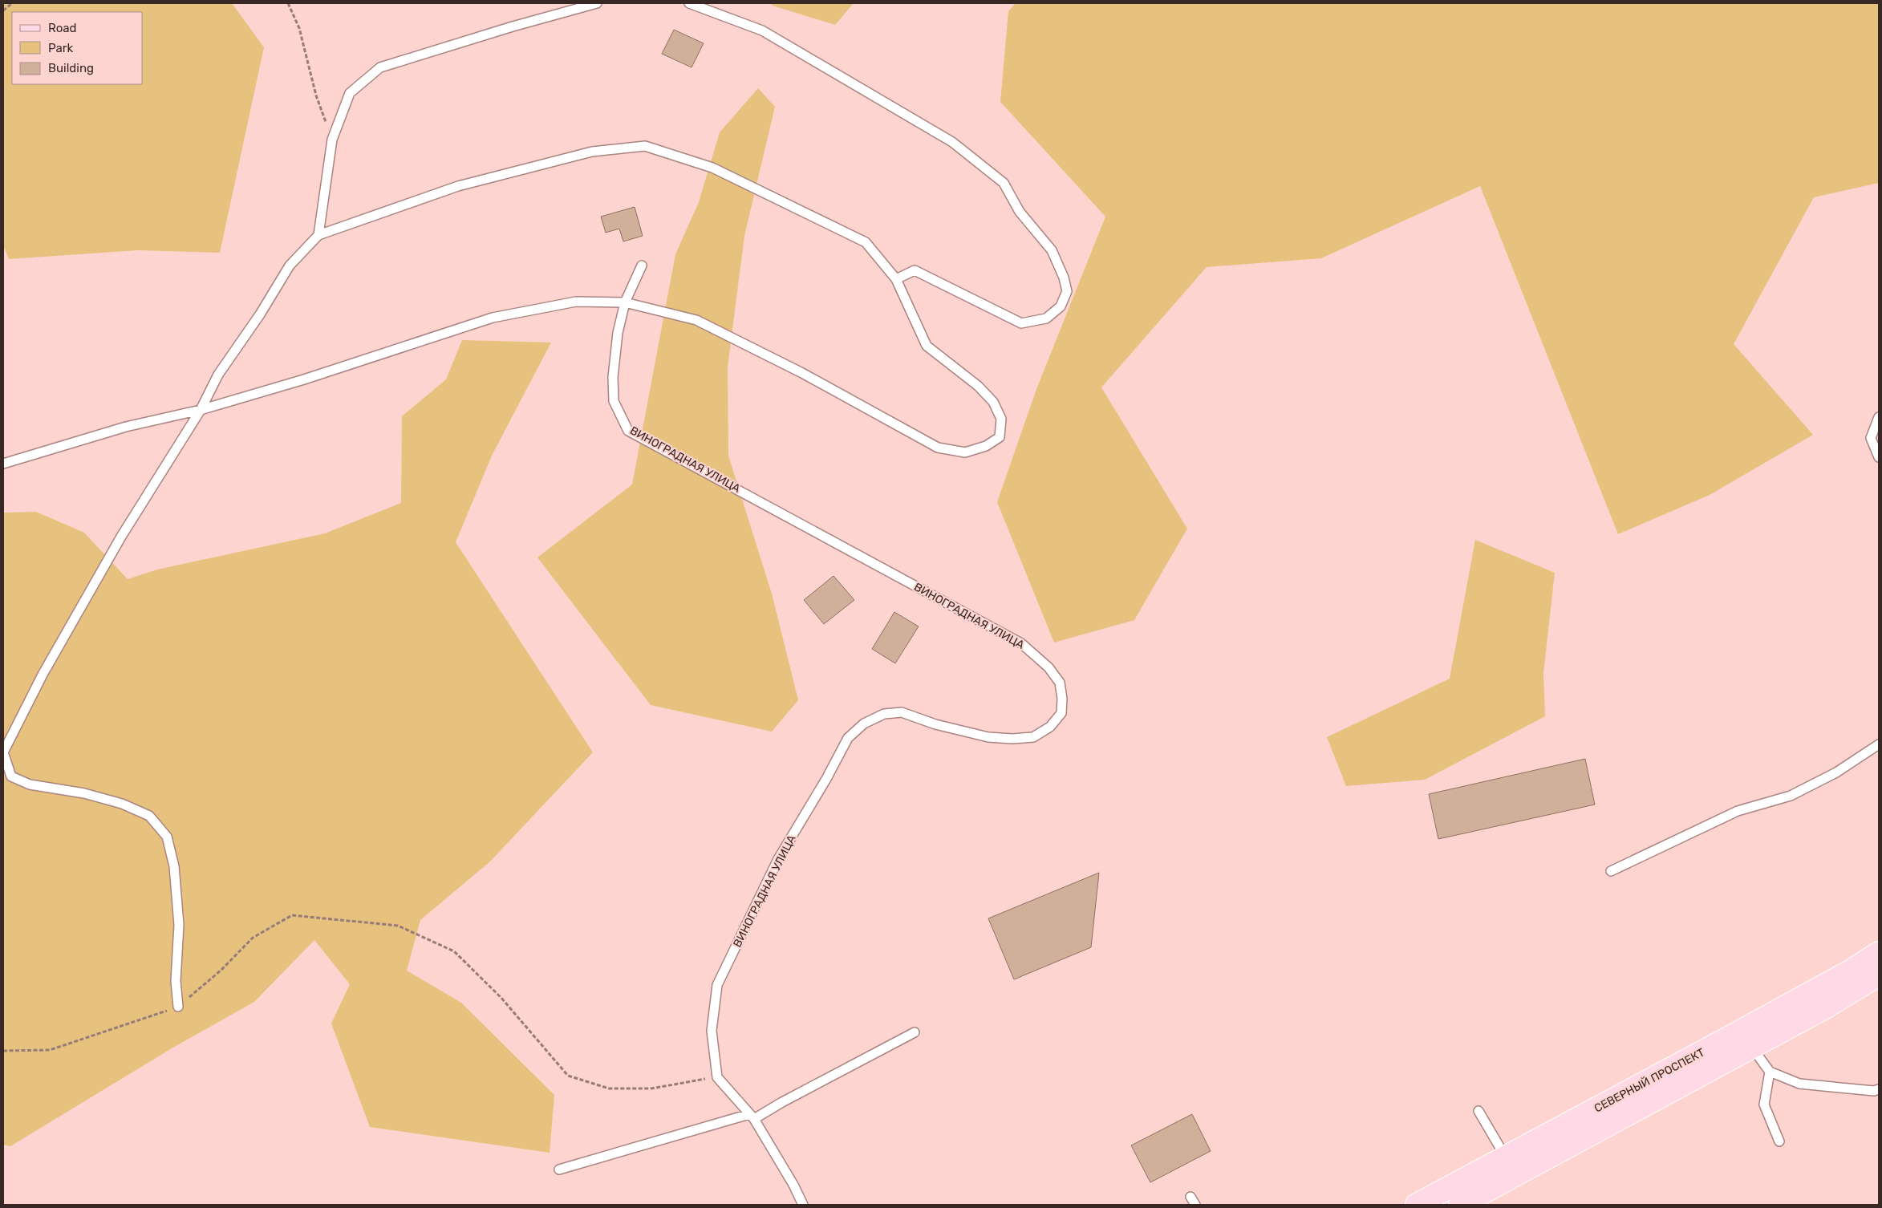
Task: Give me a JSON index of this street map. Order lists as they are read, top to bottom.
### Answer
{
  "streets": {
    "main road": ["СЕВЕРНЫЙ ПРОСПЕКТ"],
    "lane": ["ВИНОГРАДНАЯ УЛИЦА"]
  },
  "legend": ["Road", "Park", "Building"]
}
